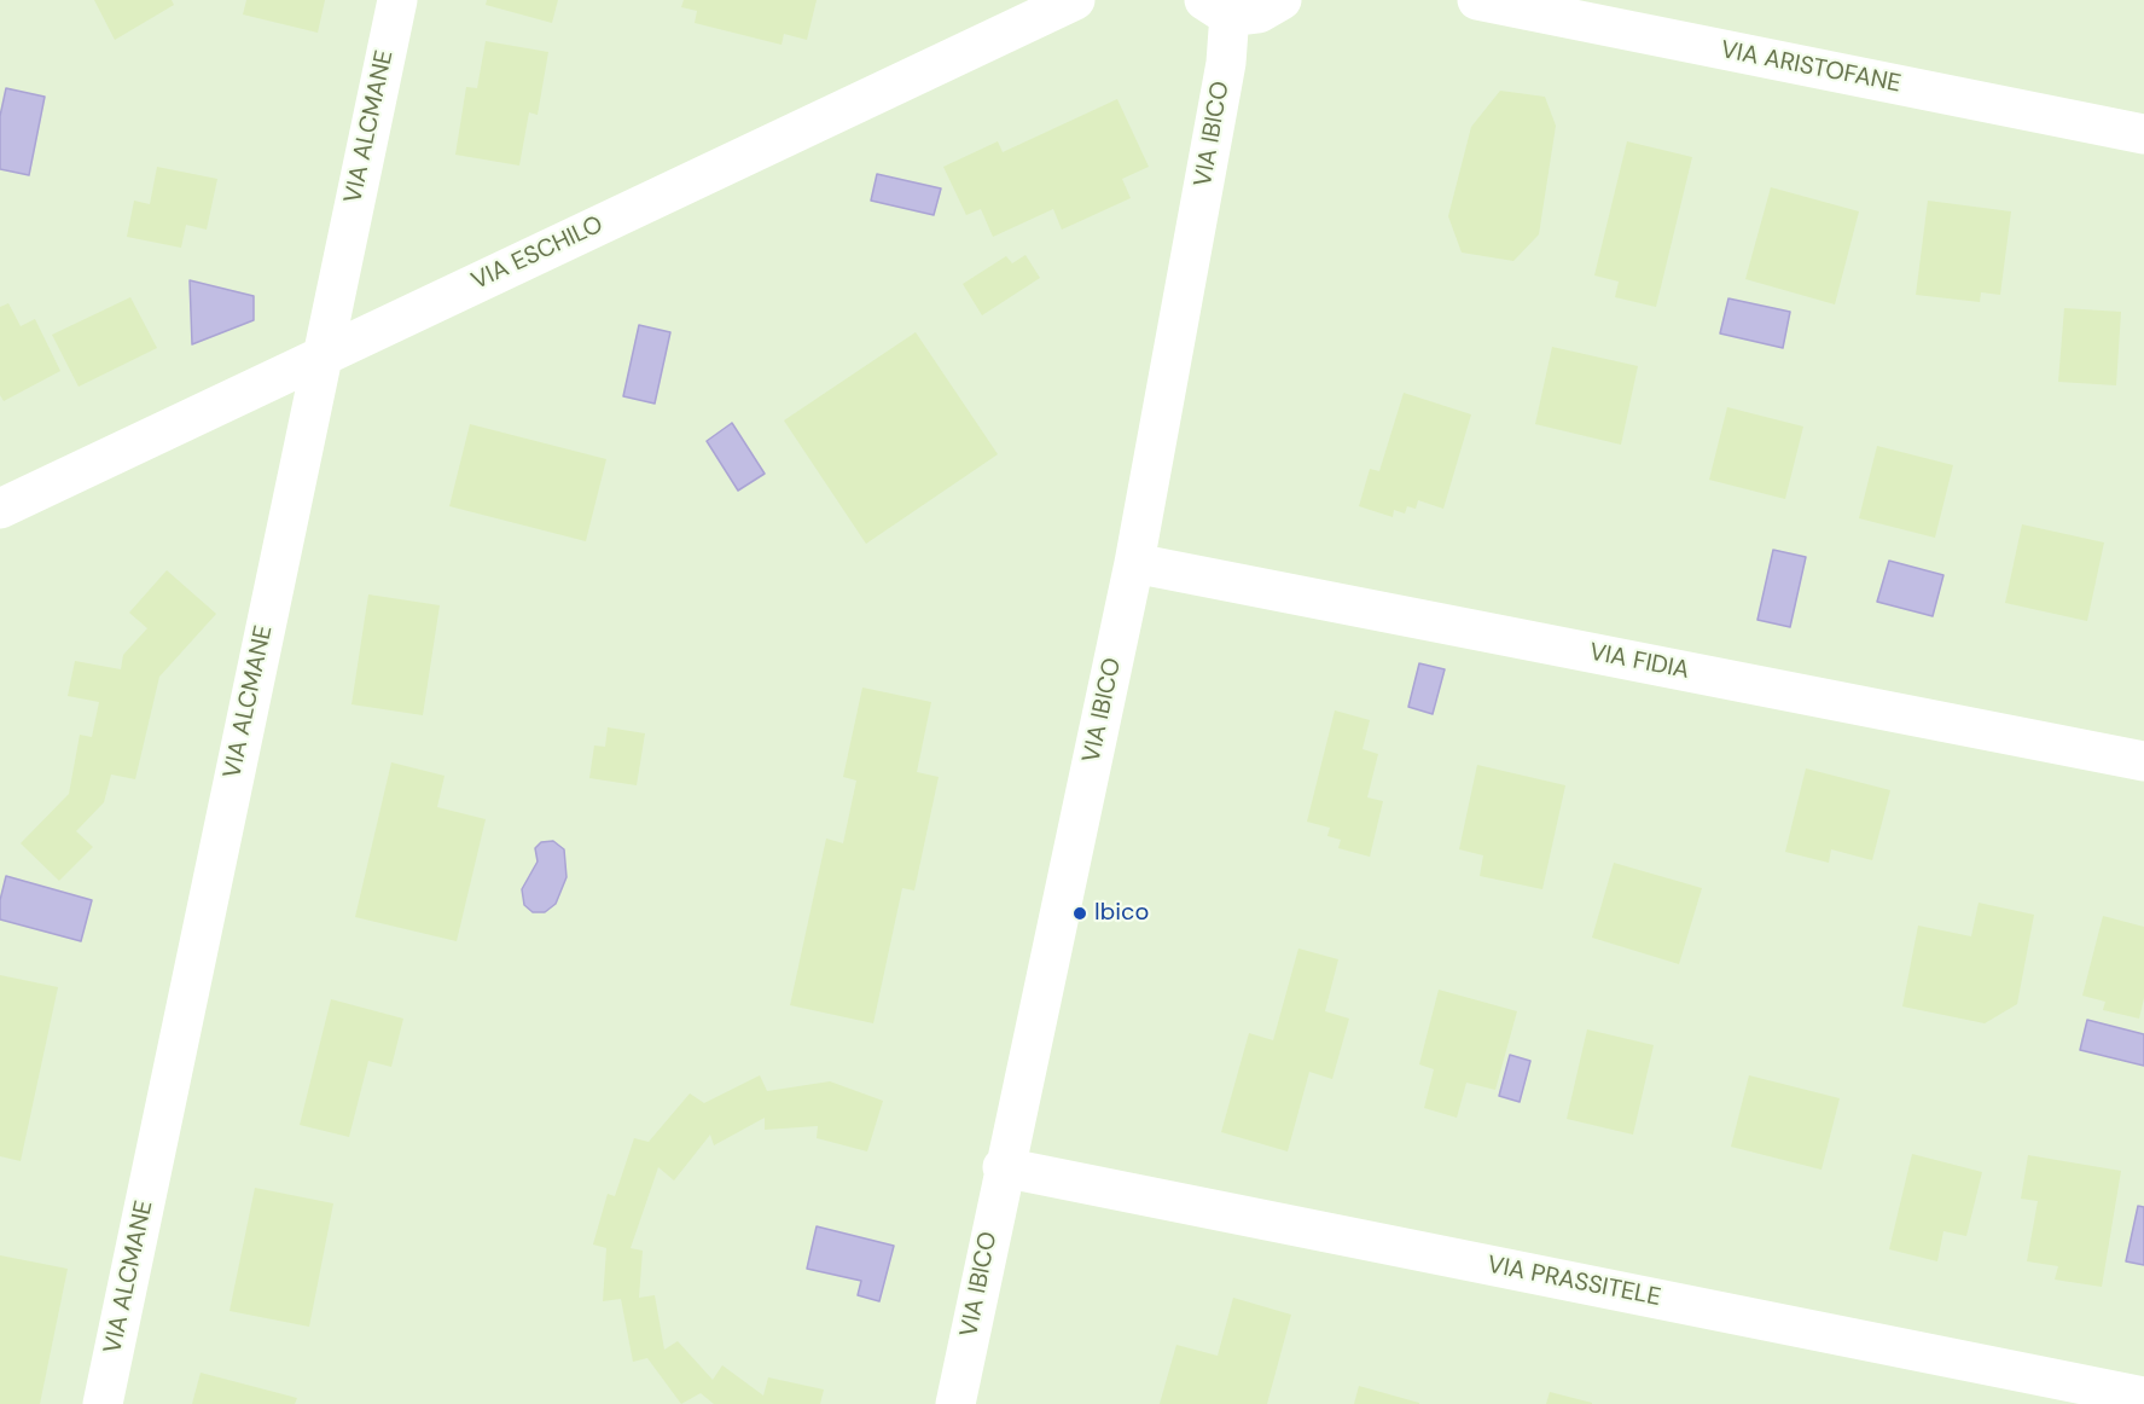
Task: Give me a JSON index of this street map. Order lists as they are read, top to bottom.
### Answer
{
  "streets": {
    "street": [
      "VIA ARISTOFANE",
      "VIA ALCMANE",
      "VIA IBICO",
      "VIA ESCHILO",
      "VIA FIDIA",
      "VIA PRASSITELE"
    ]
  },
  "crossings": [
    ["VIA ALCMANE", "VIA ESCHILO"],
    ["VIA IBICO", "VIA FIDIA"],
    ["VIA IBICO", "VIA PRASSITELE"]
  ],
  "places": ["Ibico"]
}
